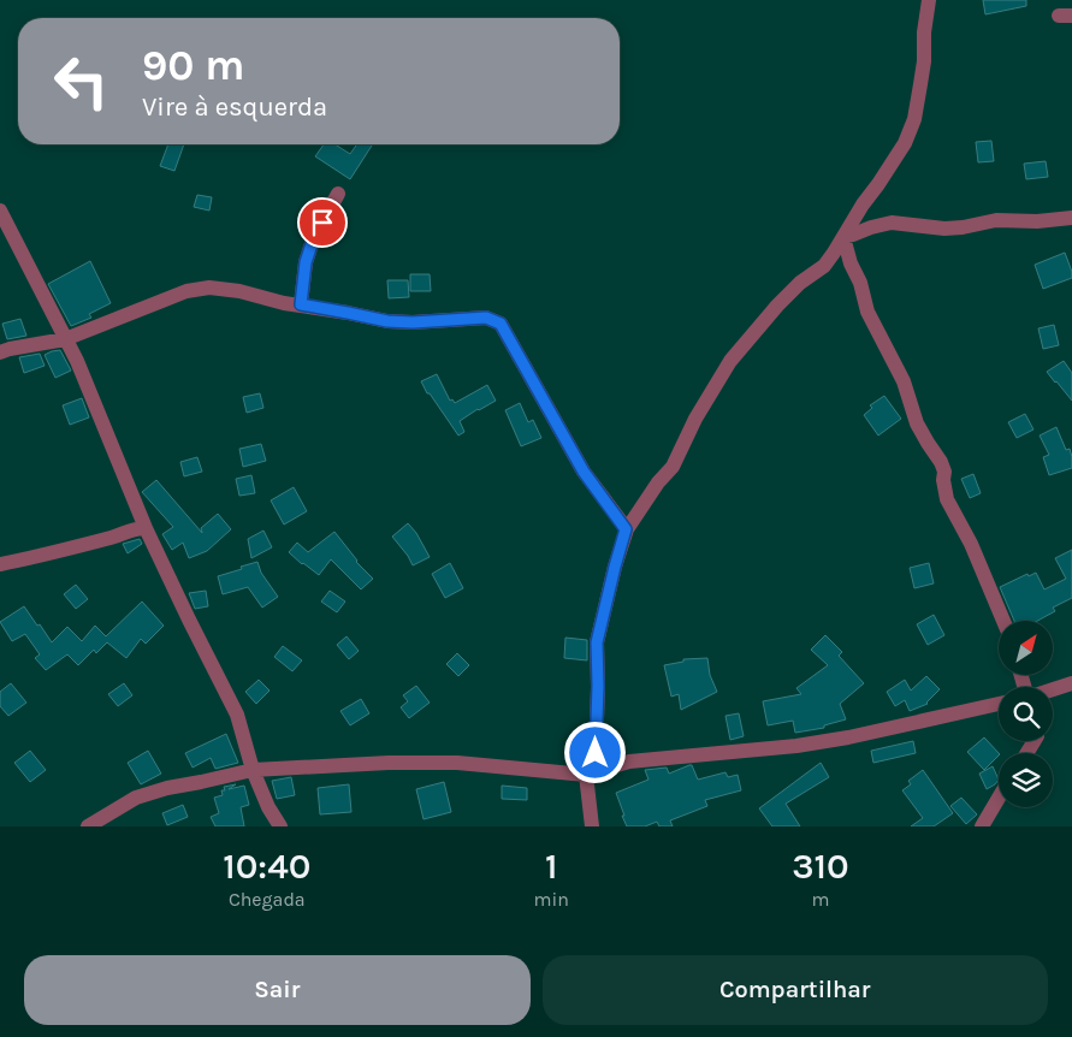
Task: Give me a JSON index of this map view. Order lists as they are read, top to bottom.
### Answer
{
  "north": "top right",
  "page": {
    "turn": ["90 m", "Vire à esquerda"],
    "eta": [
      "10:40",
      "Chegada",
      "1",
      "min",
      "310",
      "m"
    ],
    "buttons": ["Sair", "Compartilhar"]
  }
}
